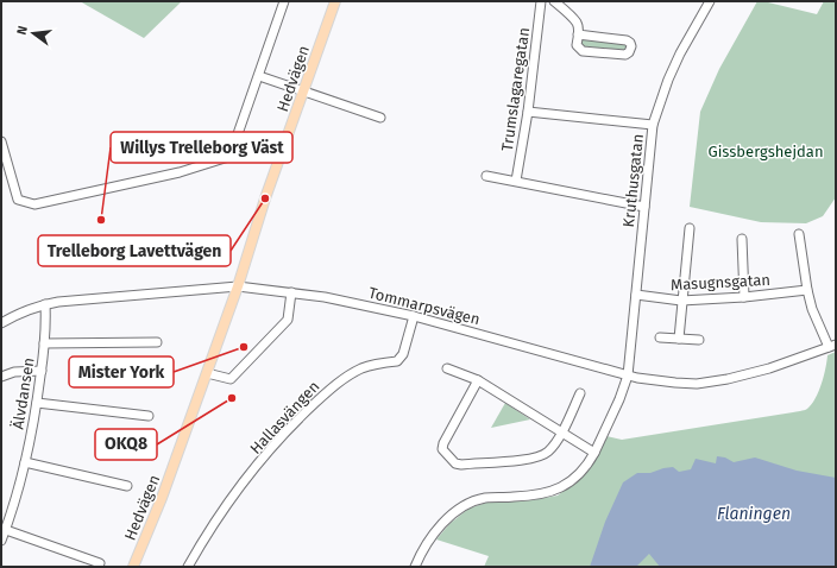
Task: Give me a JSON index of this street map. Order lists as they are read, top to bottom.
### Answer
{
  "streets": {
    "main road": ["Hedvägen"],
    "street": [
      "Trumslagaregatan",
      "Kruthusgatan",
      "Masugnsgatan",
      "Tommarpsvägen",
      "Älvdansen",
      "Hallasvängen"
    ]
  },
  "crossings": [
    ["Hedvägen", "Tommarpsvägen"],
    ["Kruthusgatan", "Masugnsgatan"],
    ["Kruthusgatan", "Tommarpsvägen"],
    ["Tommarpsvägen", "Älvdansen"],
    ["Tommarpsvägen", "Hallasvängen"]
  ],
  "water": ["Flaningen"],
  "parks": ["Gissbergshejdan"],
  "places": [
    "Trelleborg Lavettvägen",
    "Willys Trelleborg Väst",
    "Mister York",
    "OKQ8"
  ],
  "north": "left"
}
